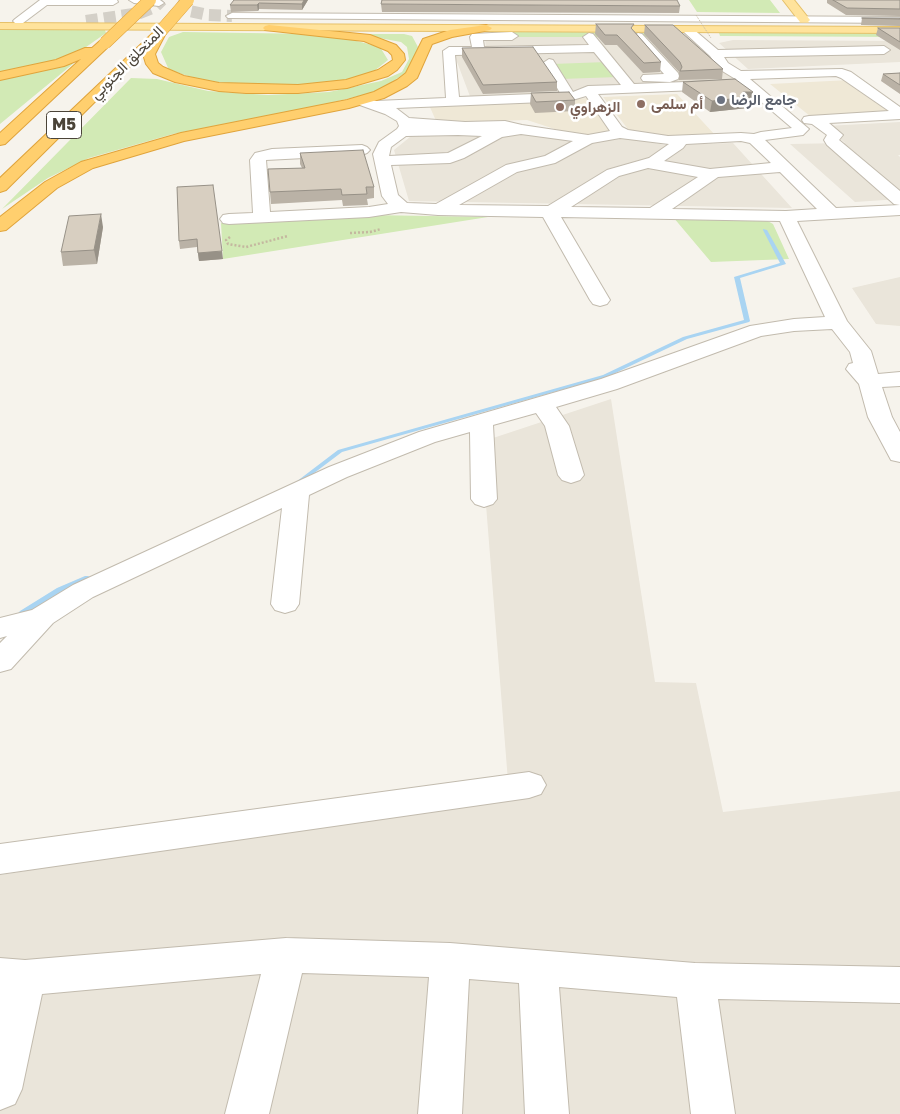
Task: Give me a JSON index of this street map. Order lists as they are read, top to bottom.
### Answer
{
  "streets": {
    "highway": ["المتحلق الجنوبي", "M5"]
  },
  "places": ["جامع الرضا", "أم سلمى", "الزهراوي"]
}
